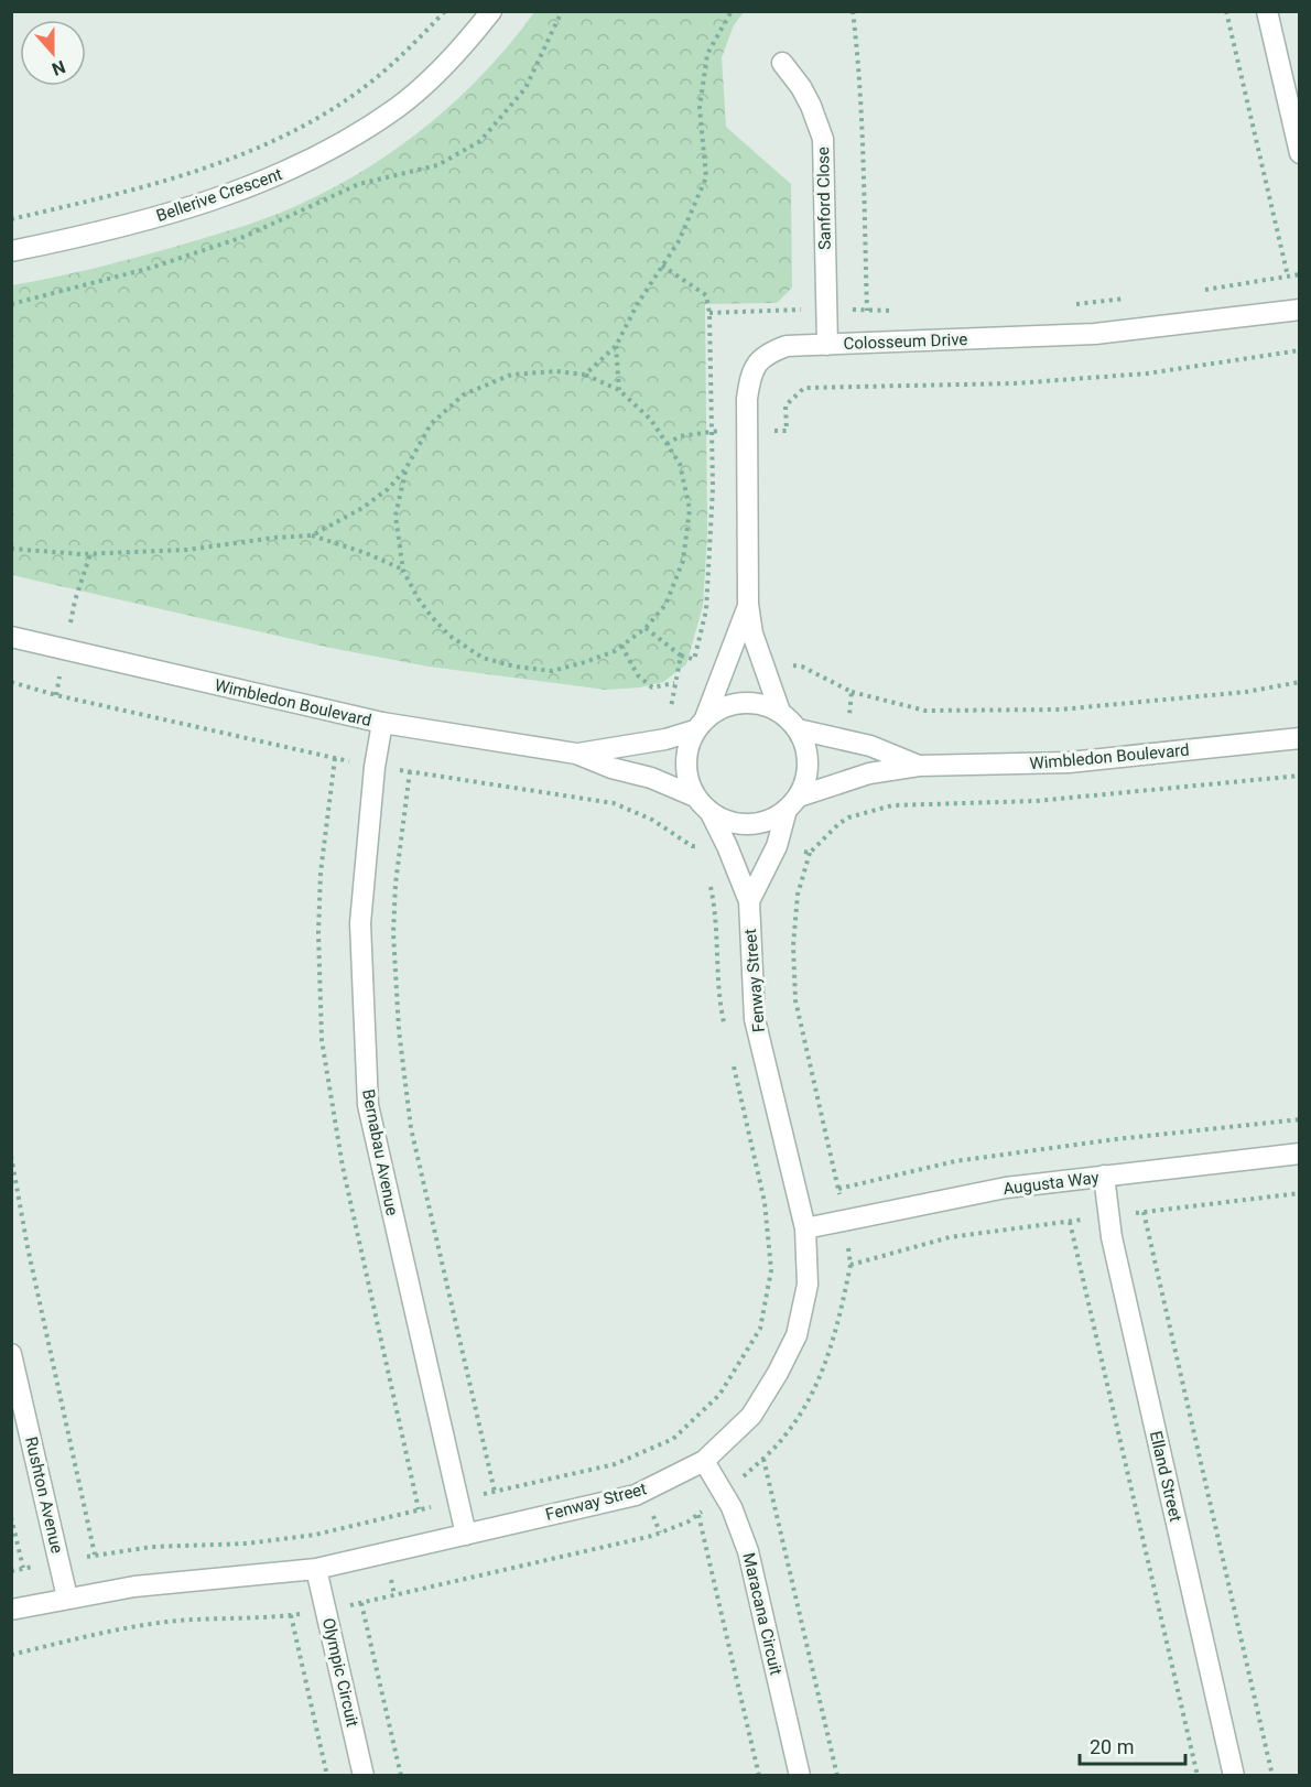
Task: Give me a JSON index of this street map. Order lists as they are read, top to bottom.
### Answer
{
  "streets": {
    "street": [
      "Bellerive Crescent",
      "Sanford Close",
      "Colosseum Drive",
      "Wimbledon Boulevard",
      "Fenway Street",
      "Bernabau Avenue",
      "Augusta Way",
      "Elland Street",
      "Rushton Avenue",
      "Maracana Circuit",
      "Olympic Circuit"
    ]
  },
  "crossings": [
    ["Sanford Close", "Colosseum Drive"],
    ["Colosseum Drive", "Wimbledon Boulevard"],
    ["Colosseum Drive", "Fenway Street"],
    ["Wimbledon Boulevard", "Fenway Street"],
    ["Wimbledon Boulevard", "Bernabau Avenue"],
    ["Fenway Street", "Bernabau Avenue"],
    ["Fenway Street", "Augusta Way"],
    ["Fenway Street", "Rushton Avenue"],
    ["Fenway Street", "Maracana Circuit"],
    ["Fenway Street", "Olympic Circuit"],
    ["Augusta Way", "Elland Street"]
  ],
  "scale_bar": "20 m",
  "north": "bottom"
}
